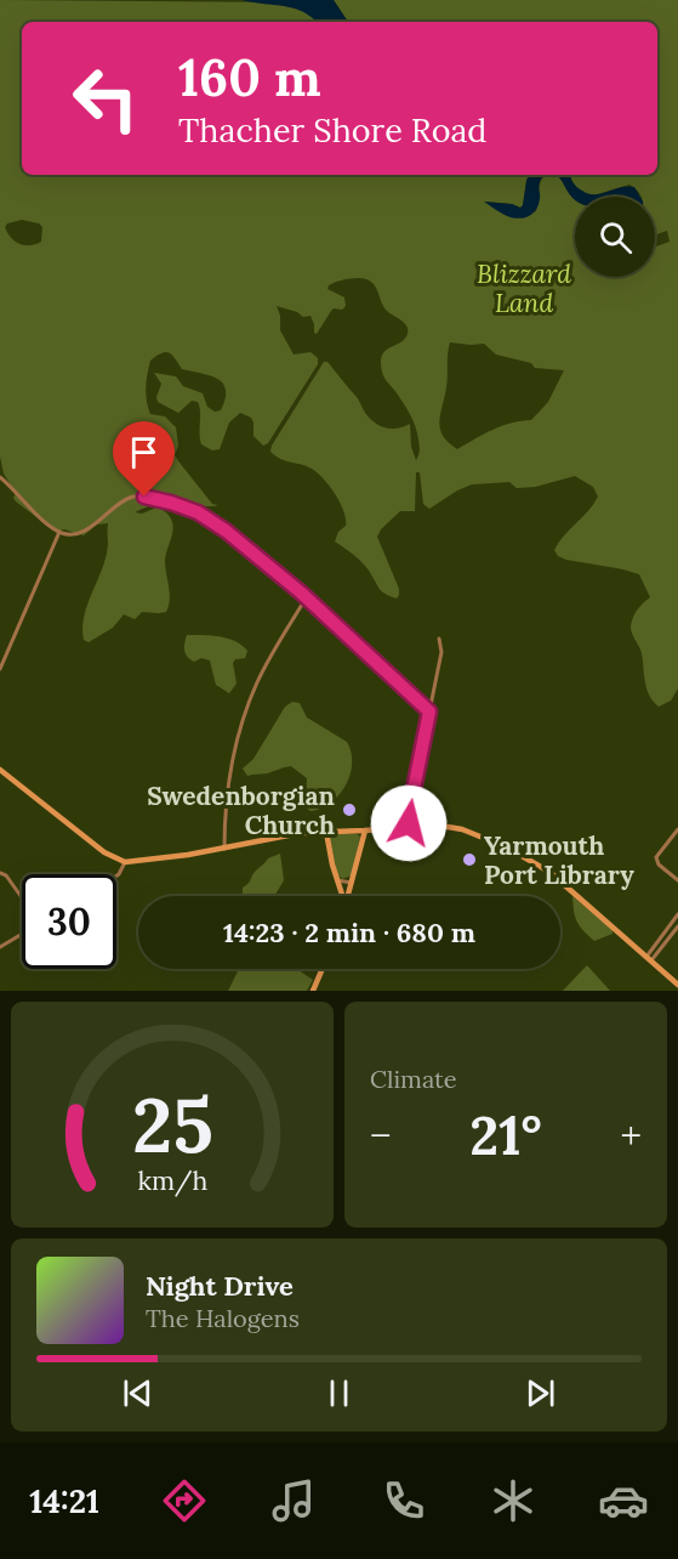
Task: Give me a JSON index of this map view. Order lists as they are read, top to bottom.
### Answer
{
  "parks": ["Blizzard Land"],
  "places": ["Swedenborgian Church", "Yarmouth Port Library"],
  "page": {
    "turn": ["160 m", "Thacher Shore Road"],
    "limit": "30",
    "trip": "14:23 · 2 min · 680 m",
    "tile": "Climate",
    "heat": ["−", "21°", "+"],
    "song": ["Night Drive", "The Halogens"],
    "tabs": "14:21",
    "gauge": ["25", "km/h"]
  }
}
